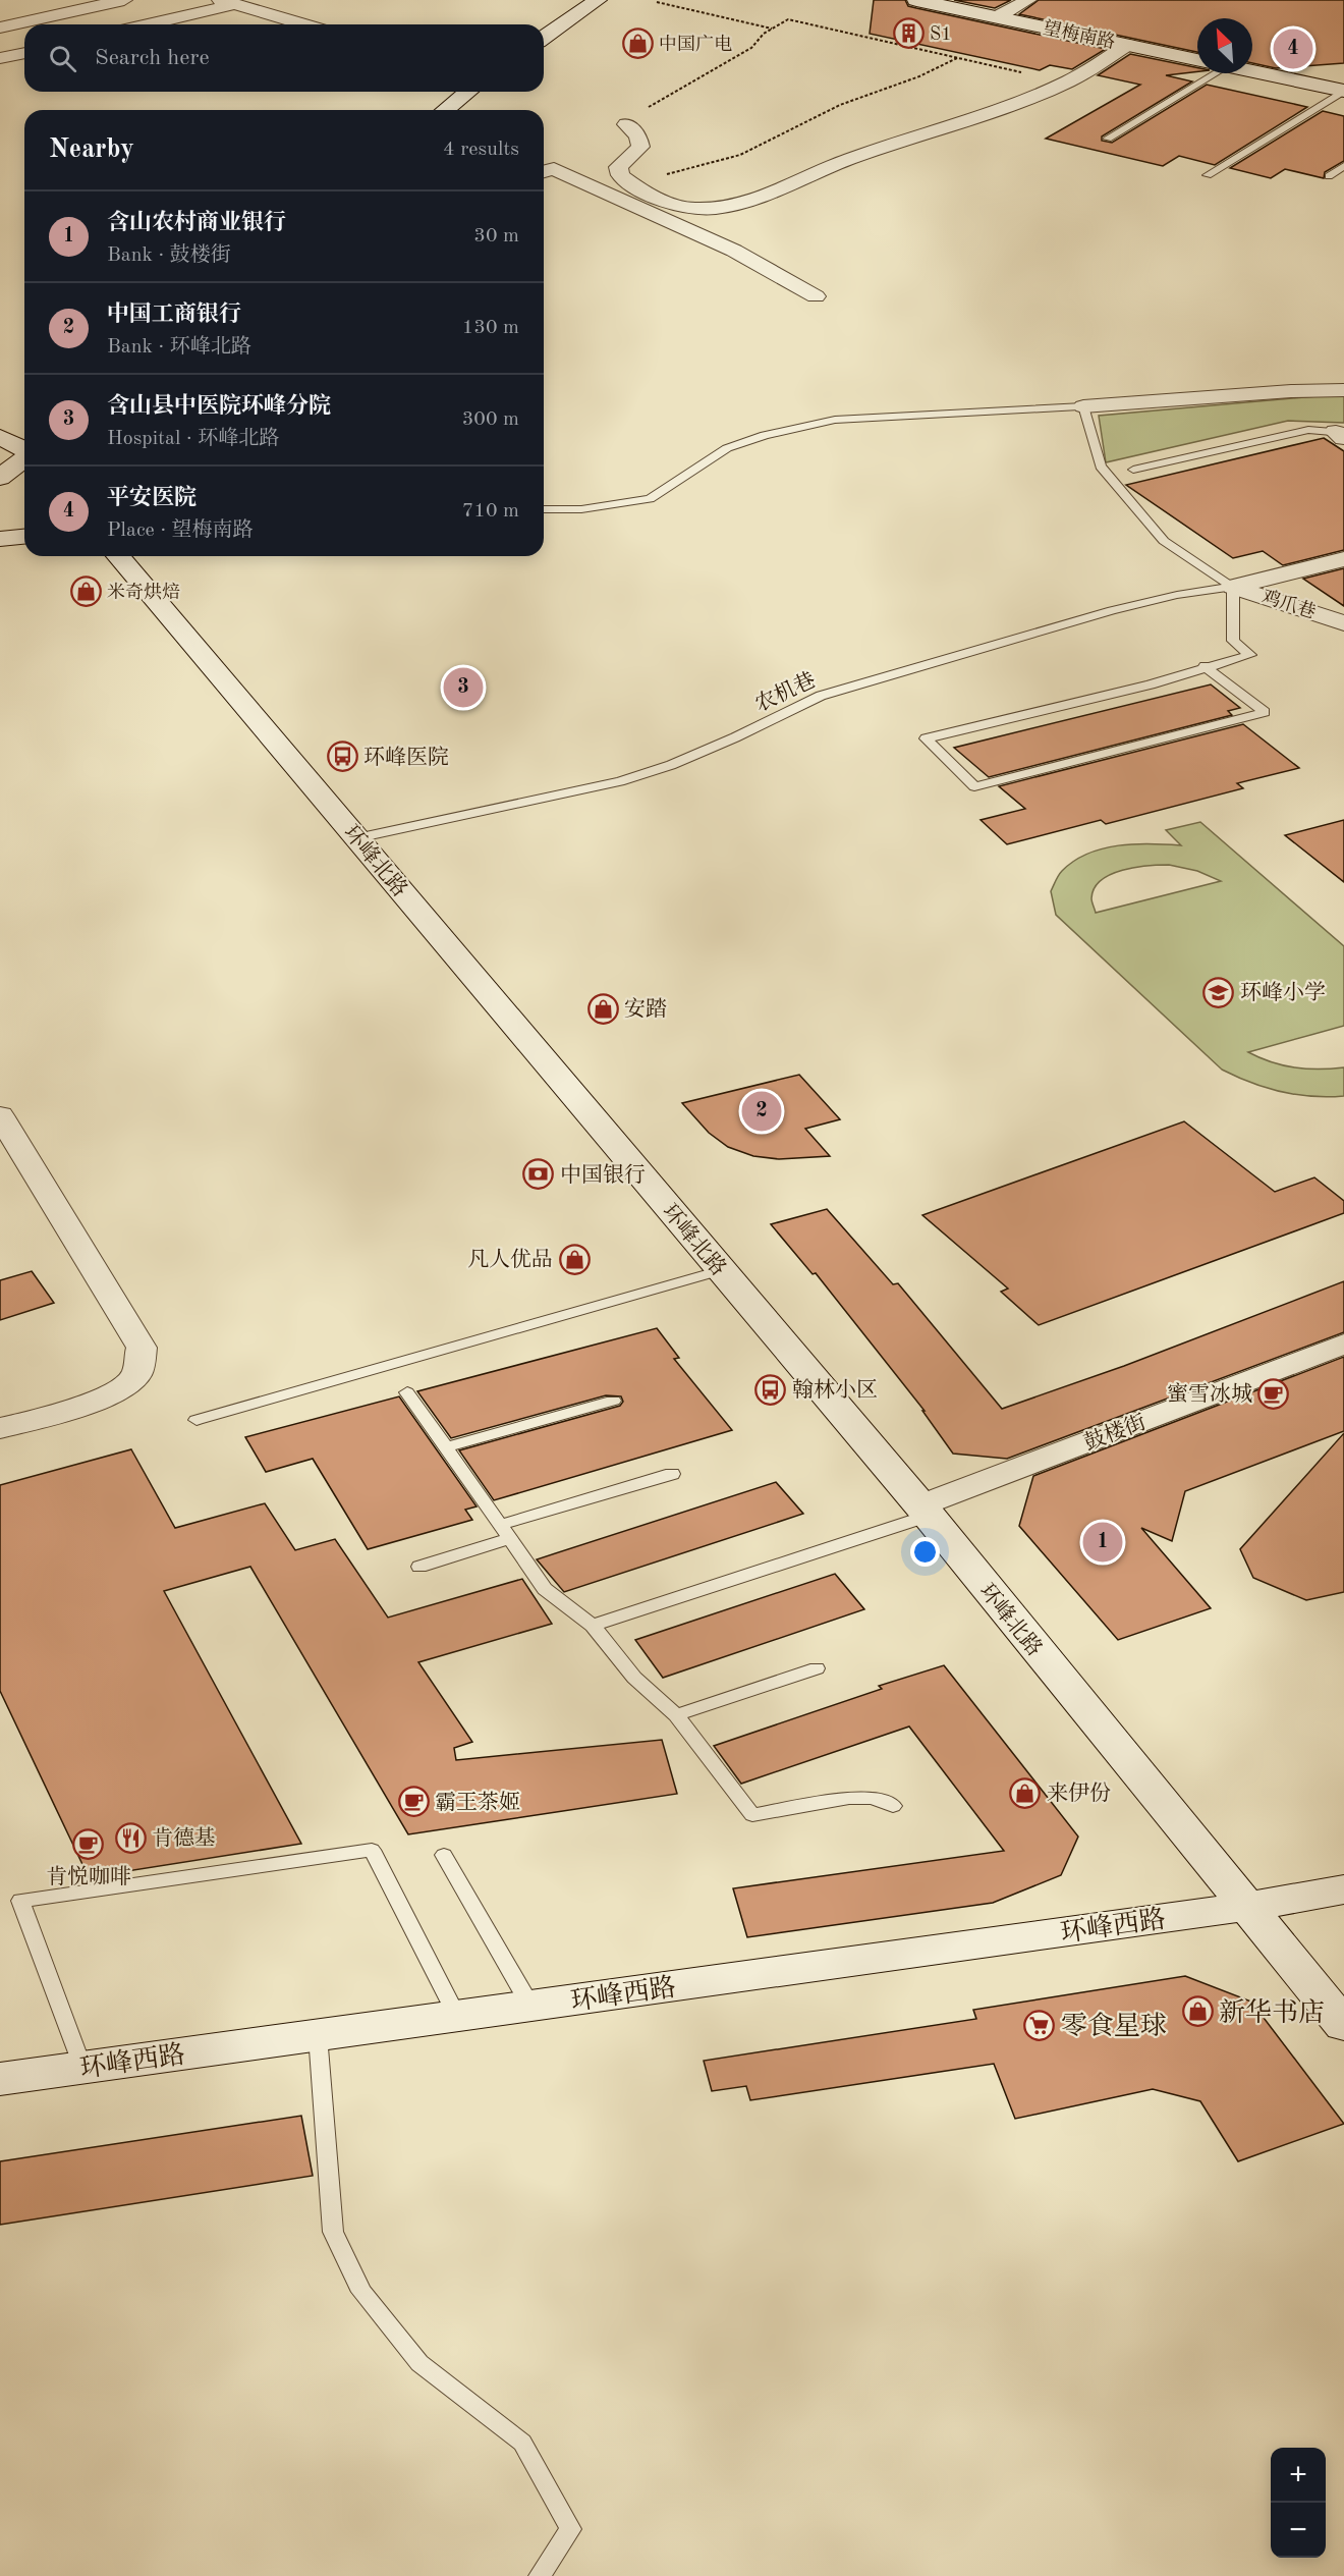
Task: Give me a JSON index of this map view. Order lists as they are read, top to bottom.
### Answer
{
  "streets": {
    "main road": ["望梅南路", "环峰北路", "环峰西路"],
    "street": ["鸡爪巷", "鼓楼街"],
    "lane": ["农机巷"]
  },
  "crossings": [
    ["鸡爪巷", "农机巷"],
    ["农机巷", "环峰北路"],
    ["环峰北路", "鼓楼街"],
    ["环峰北路", "环峰西路"]
  ],
  "places": {
    "building": ["S1"],
    "shop": [
      "中国广电",
      "米奇烘焙",
      "安踏",
      "凡人优品",
      "来伊份",
      "新华书店"
    ],
    "bus stop": ["环峰医院", "翰林小区"],
    "school or university": ["环峰小学"],
    "bank": ["中国银行"],
    "cafe": ["蜜雪冰城", "霸王茶姬", "肯悦咖啡"],
    "restaurant": ["肯德基"],
    "supermarket": ["零食星球"]
  },
  "north": "top left",
  "page": {
    "search": "Search here",
    "pins": [
      "4",
      "3",
      "2",
      "1"
    ],
    "heading": ["Nearby", "4 results"],
    "list": [
      {
        "mark": "1",
        "name": "含山农村商业银行",
        "note": "Bank · 鼓楼街",
        "value": "30 m"
      },
      {
        "mark": "2",
        "name": "中国工商银行",
        "note": "Bank · 环峰北路",
        "value": "130 m"
      },
      {
        "mark": "3",
        "name": "含山县中医院环峰分院",
        "note": "Hospital · 环峰北路",
        "value": "300 m"
      },
      {
        "mark": "4",
        "name": "平安医院",
        "note": "Place · 望梅南路",
        "value": "710 m"
      }
    ],
    "map_buttons": ["+", "−"]
  }
}
